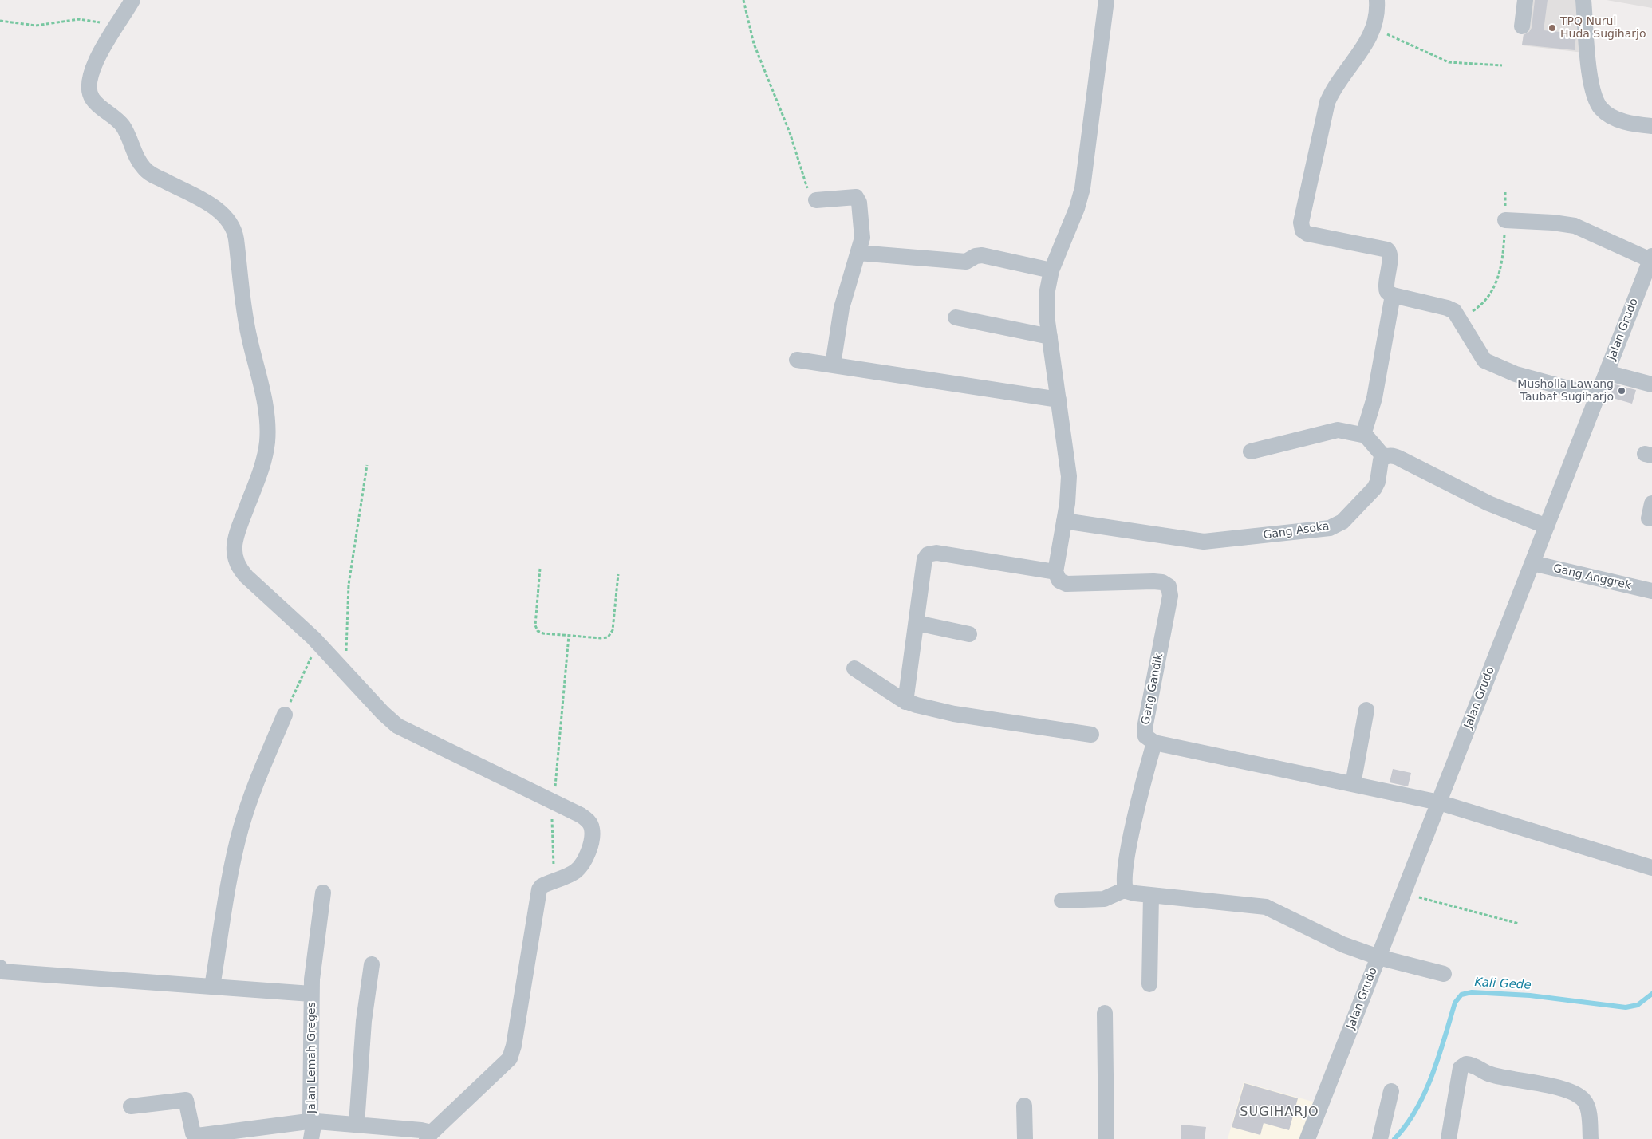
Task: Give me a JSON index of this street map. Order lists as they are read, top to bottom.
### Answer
{
  "streets": {
    "street": [
      "Jalan Grudo",
      "Gang Asoka",
      "Gang Anggrek",
      "Gang Gandik",
      "Jalan Lemah Greges"
    ]
  },
  "crossings": [
    ["Jalan Grudo", "Gang Anggrek"]
  ],
  "districts": ["SUGIHARJO"],
  "water": ["Kali Gede"],
  "places": ["TPQ Nurul Huda Sugiharjo", "Musholla Lawang Taubat Sugiharjo"]
}
